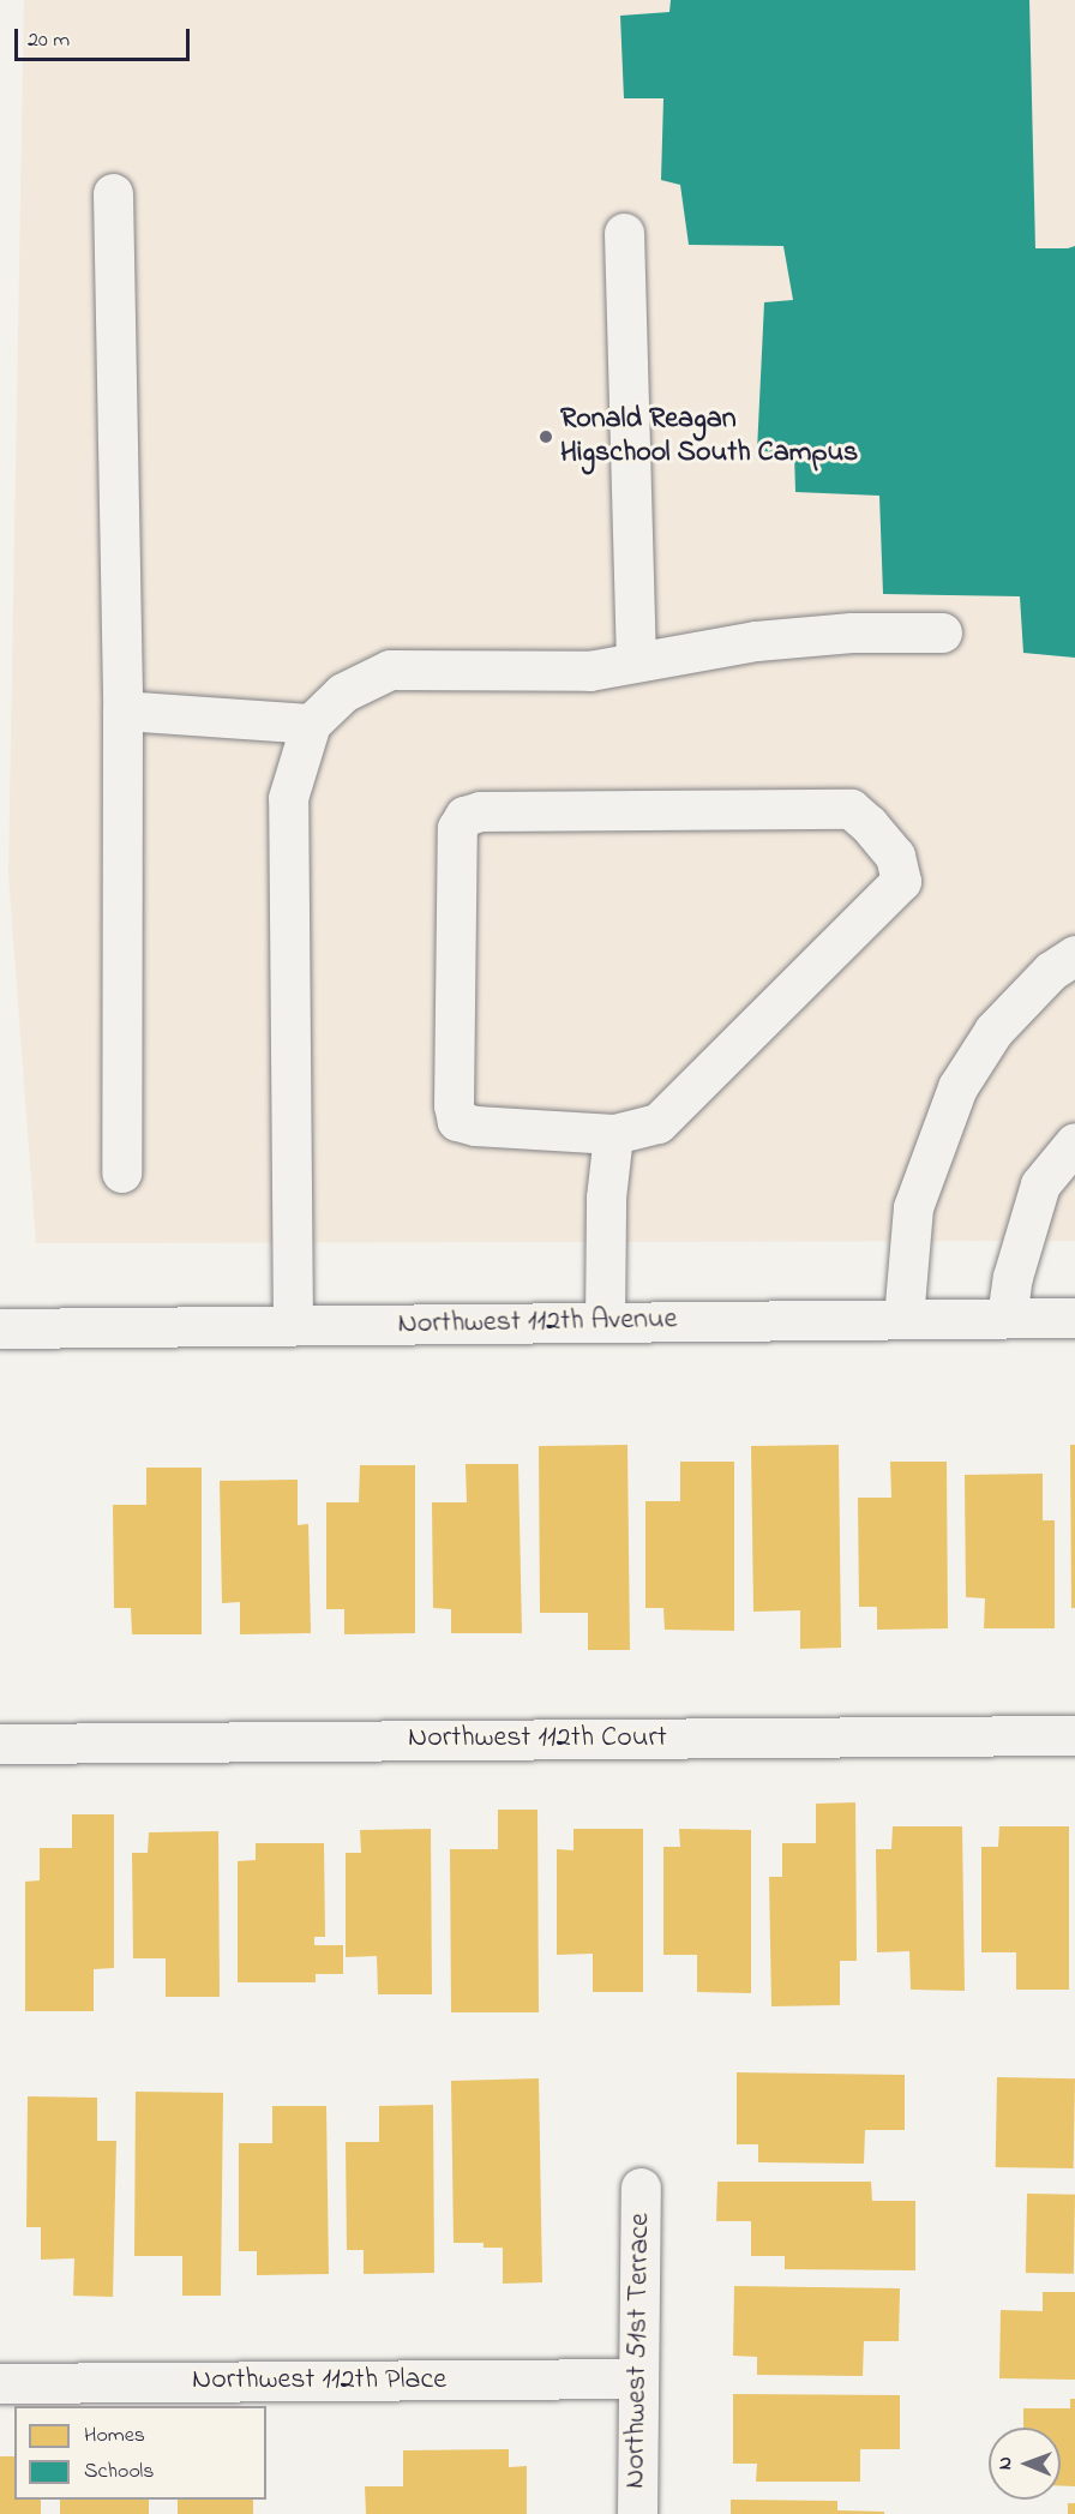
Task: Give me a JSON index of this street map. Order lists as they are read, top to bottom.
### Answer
{
  "streets": {
    "street": [
      "Northwest 112th Avenue",
      "Northwest 112th Court",
      "Northwest 51st Terrace",
      "Northwest 112th Place"
    ]
  },
  "crossings": [
    ["Northwest 51st Terrace", "Northwest 112th Place"]
  ],
  "places": ["Ronald Reagan Higschool South Campus"],
  "legend": ["Homes", "Schools"],
  "scale_bar": "20 m",
  "north": "left"
}
